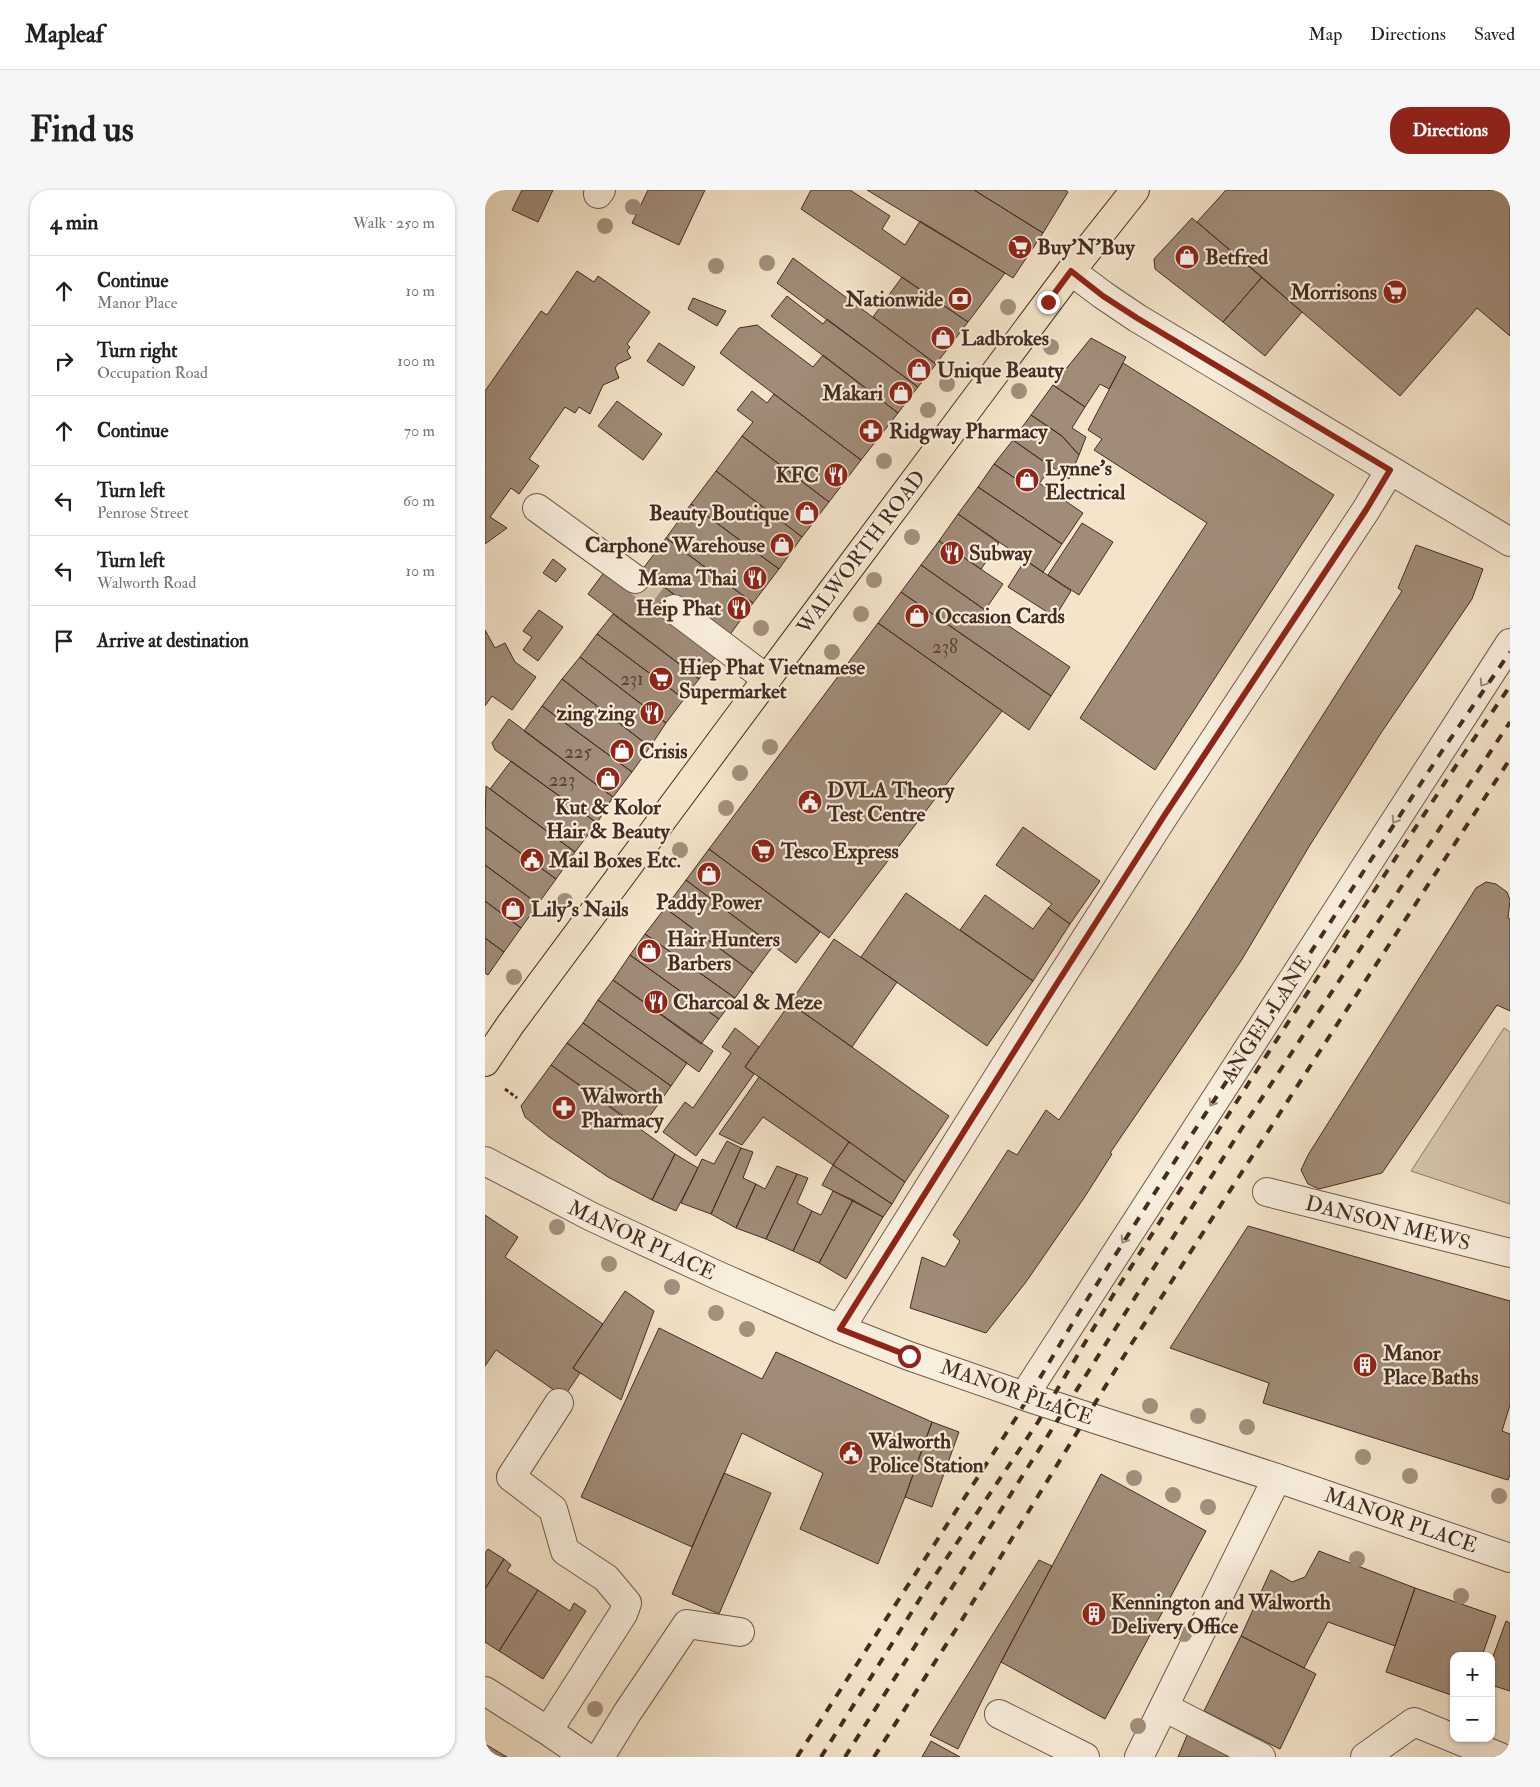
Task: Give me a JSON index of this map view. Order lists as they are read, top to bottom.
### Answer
{
  "streets": {
    "main road": ["WALWORTH ROAD"],
    "street": ["ANGEL LANE", "DANSON MEWS", "MANOR PLACE"]
  },
  "crossings": [
    ["ANGEL LANE", "MANOR PLACE"]
  ],
  "places": {
    "supermarket": [
      "Buy'N'Buy",
      "Morrisons",
      "Hiep Phat Vietnamese Supermarket",
      "Tesco Express"
    ],
    "shop": [
      "Betfred",
      "Ladbrokes",
      "Unique Beauty",
      "Makari",
      "Lynne's Electrical",
      "Beauty Boutique",
      "Carphone Warehouse",
      "Occasion Cards",
      "Crisis",
      "Kut & Kolor Hair & Beauty",
      "Paddy Power",
      "Lily's Nails",
      "Hair Hunters Barbers"
    ],
    "bank": ["Nationwide"],
    "pharmacy": ["Ridgway Pharmacy", "Walworth Pharmacy"],
    "restaurant": [
      "KFC",
      "Subway",
      "Mama Thai",
      "Heip Phat",
      "zing zing",
      "Charcoal & Meze"
    ],
    "public building": ["DVLA Theory Test Centre", "Mail Boxes Etc.", "Walworth Police Station"],
    "building": ["Manor Place Baths", "Kennington and Walworth Delivery Office"]
  },
  "house_numbers": [
    "238",
    "231",
    "225",
    "223"
  ],
  "page": {
    "header": "Mapleaf",
    "nav": ["Map", "Directions", "Saved"],
    "buttons": "Directions",
    "title": "Find us",
    "heading": ["4 min", "Walk · 250 m"],
    "list": [
      ["Continue", "Manor Place", "10 m"],
      ["Turn right", "Occupation Road", "100 m"],
      ["Continue", "70 m"],
      ["Turn left", "Penrose Street", "60 m"],
      ["Turn left", "Walworth Road", "10 m"],
      "Arrive at destination"
    ],
    "map_buttons": ["+", "−"]
  }
}
